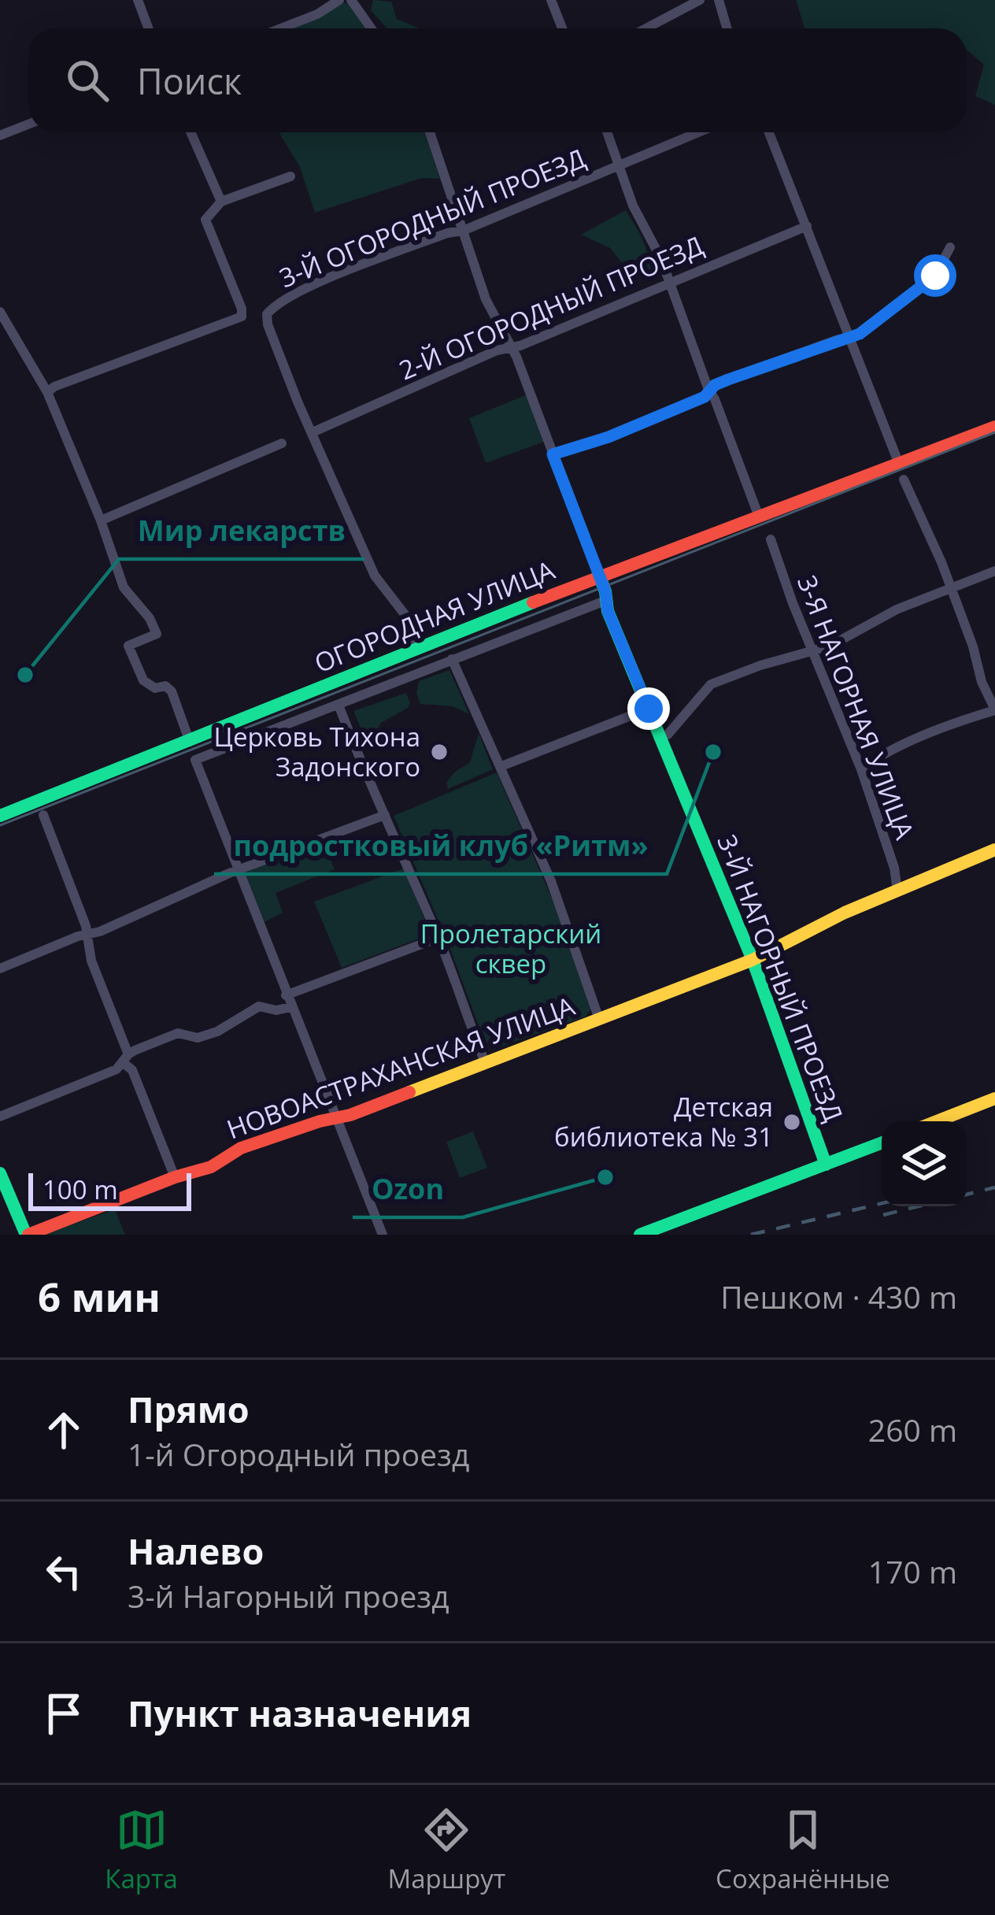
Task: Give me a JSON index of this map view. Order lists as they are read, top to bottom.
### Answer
{
  "streets": {
    "street": [
      "3-Й ОГОРОДНЫЙ ПРОЕЗД",
      "2-Й ОГОРОДНЫЙ ПРОЕЗД",
      "ОГОРОДНАЯ УЛИЦА",
      "3-Я НАГОРНАЯ УЛИЦА",
      "3-Й НАГОРНЫЙ ПРОЕЗД",
      "НОВОАСТРАХАНСКАЯ УЛИЦА"
    ]
  },
  "crossings": [
    ["3-Й ОГОРОДНЫЙ ПРОЕЗД", "2-Й ОГОРОДНЫЙ ПРОЕЗД"],
    ["3-Й ОГОРОДНЫЙ ПРОЕЗД", "3-Й НАГОРНЫЙ ПРОЕЗД"],
    ["2-Й ОГОРОДНЫЙ ПРОЕЗД", "3-Й НАГОРНЫЙ ПРОЕЗД"],
    ["ОГОРОДНАЯ УЛИЦА", "3-Й НАГОРНЫЙ ПРОЕЗД"],
    ["3-Я НАГОРНАЯ УЛИЦА", "НОВОАСТРАХАНСКАЯ УЛИЦА"],
    ["3-Й НАГОРНЫЙ ПРОЕЗД", "НОВОАСТРАХАНСКАЯ УЛИЦА"]
  ],
  "parks": ["Пролетарский сквер"],
  "places": [
    "Мир лекарств",
    "Церковь Тихона Задонского",
    "подростковый клуб «Ритм»",
    "Детская библиотека № 31",
    "Ozon"
  ],
  "scale_bar": "100 m",
  "page": {
    "search": "Поиск",
    "scale": "100 m",
    "heading": ["6 мин", "Пешком · 430 m"],
    "list": [
      ["Прямо", "1-й Огородный проезд", "260 m"],
      ["Налево", "3-й Нагорный проезд", "170 m"],
      "Пункт назначения"
    ],
    "nav": ["Карта", "Маршрут", "Сохранённые"]
  }
}
